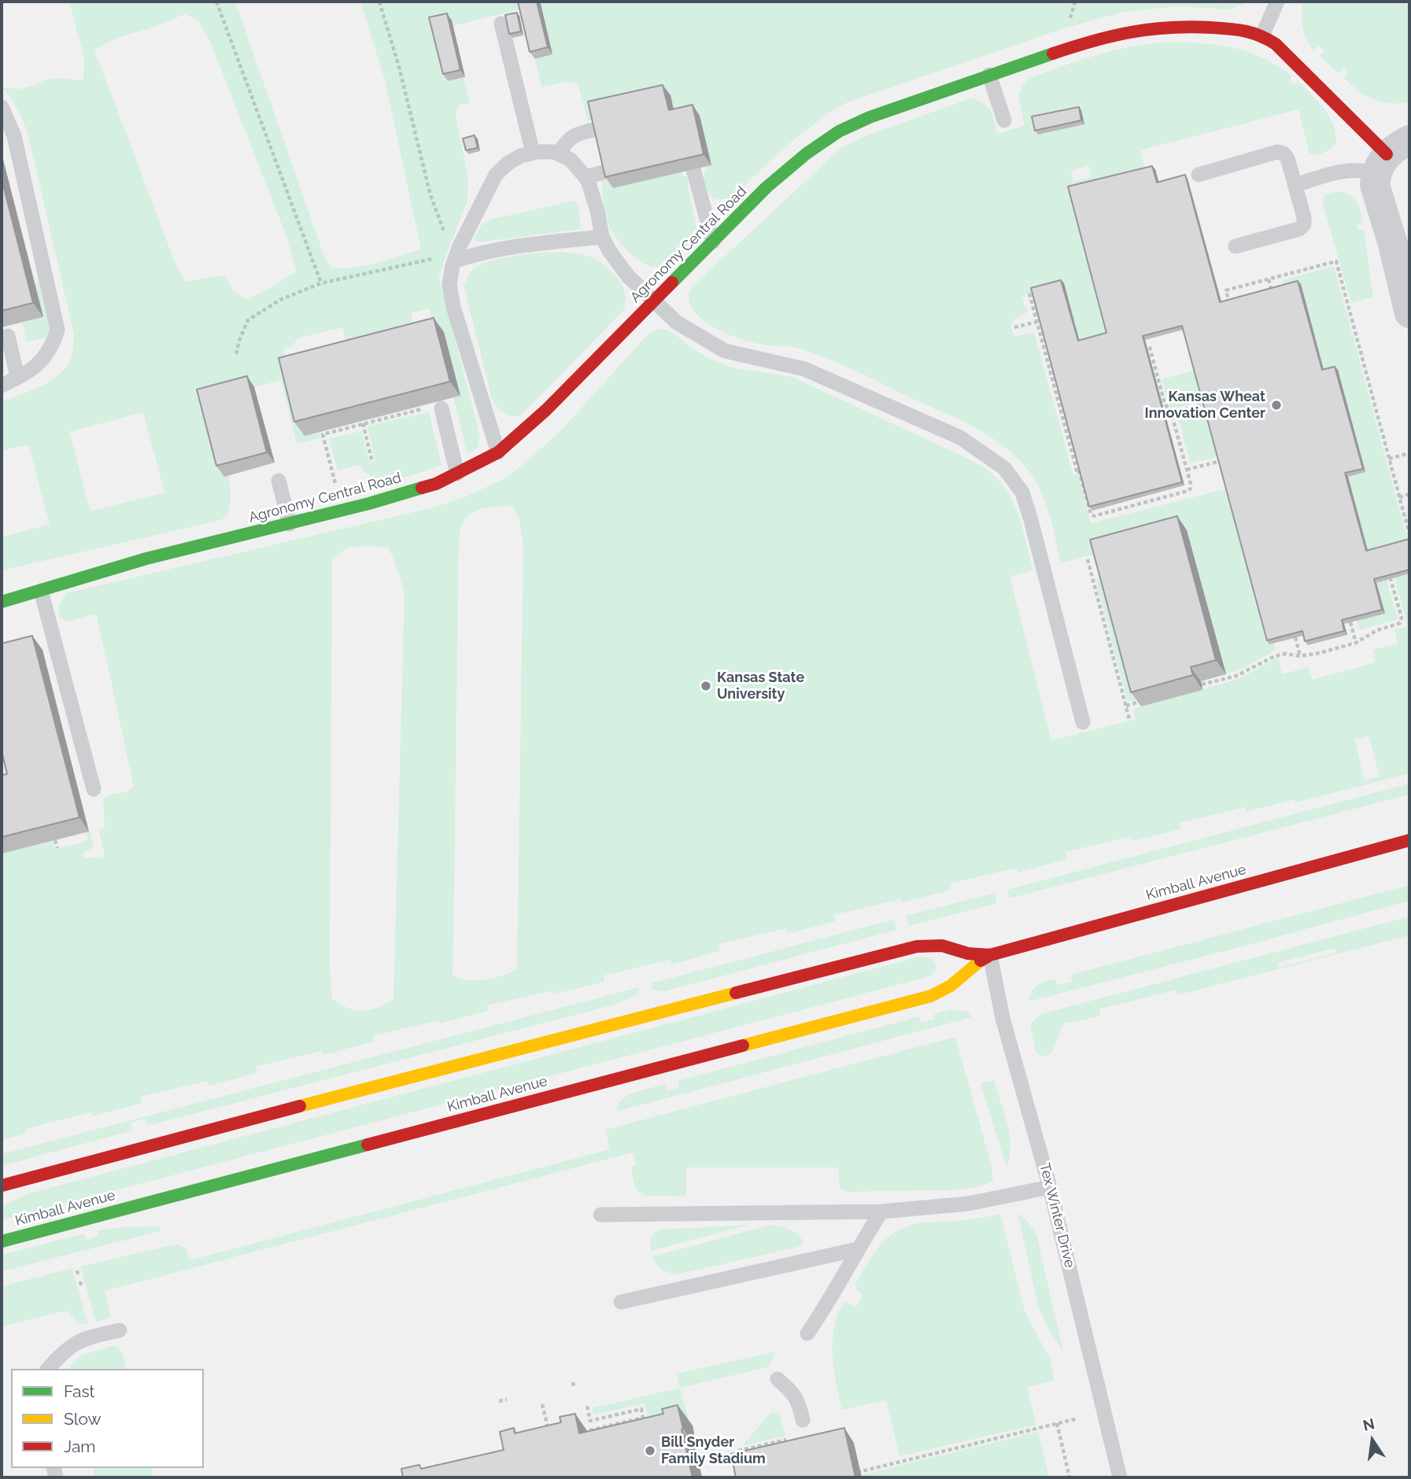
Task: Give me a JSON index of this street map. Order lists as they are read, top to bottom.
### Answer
{
  "streets": {
    "main road": ["Agronomy Central Road", "Kimball Avenue"],
    "lane": ["Tex Winter Drive"]
  },
  "crossings": [
    ["Kimball Avenue", "Tex Winter Drive"]
  ],
  "places": ["Kansas Wheat Innovation Center", "Kansas State University", "Bill Snyder Family Stadium"],
  "legend": ["Fast", "Slow", "Jam"],
  "north": "top"
}
